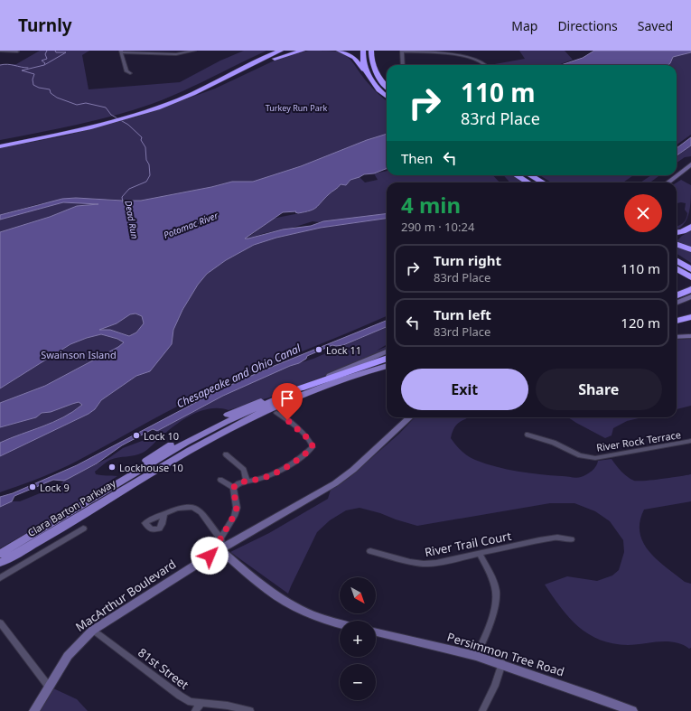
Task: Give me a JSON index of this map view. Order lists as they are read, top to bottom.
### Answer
{
  "streets": {
    "main road": ["Clara Barton Parkway", "MacArthur Boulevard", "Persimmon Tree Road"],
    "street": ["River Rock Terrace", "River Trail Court", "81st Street"]
  },
  "crossings": [
    ["MacArthur Boulevard", "81st Street"]
  ],
  "water": ["Dead Run", "Potomac River", "Chesapeake and Ohio Canal"],
  "parks": ["Turkey Run Park", "Swainson Island"],
  "places": [
    "Lock 11",
    "Lock 10",
    "Lockhouse 10",
    "Lock 9"
  ],
  "north": "bottom right",
  "page": {
    "header": "Turnly",
    "nav": ["Map", "Directions", "Saved"],
    "turn": ["110 m", "83rd Place"],
    "then": "Then",
    "heading": ["4 min", "290 m · 10:24"],
    "list": [
      {
        "name": "Turn right",
        "note": "83rd Place",
        "value": "110 m"
      },
      {
        "name": "Turn left",
        "note": "83rd Place",
        "value": "120 m"
      }
    ],
    "buttons": ["Exit", "Share"],
    "map_buttons": ["+", "−"]
  }
}
